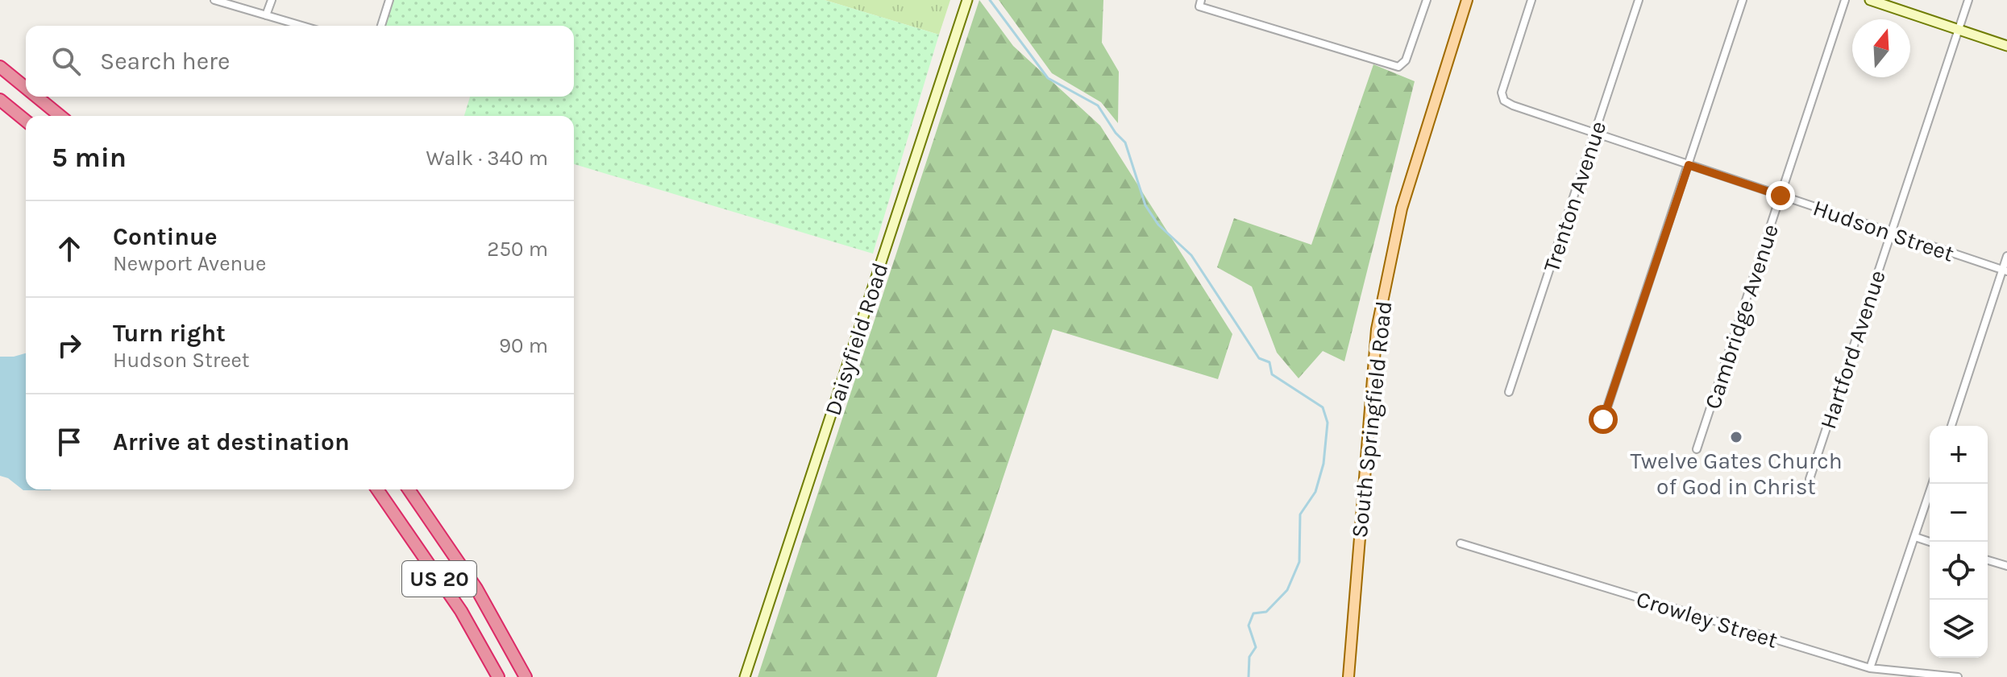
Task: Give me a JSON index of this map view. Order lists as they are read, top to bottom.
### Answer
{
  "streets": {
    "highway": ["US 20"],
    "main road": ["South Springfield Road"],
    "street": [
      "Trenton Avenue",
      "Hudson Street",
      "Cambridge Avenue",
      "Daisyfield Road",
      "Hartford Avenue",
      "Crowley Street"
    ]
  },
  "crossings": [
    ["Trenton Avenue", "Hudson Street"],
    ["Hudson Street", "Cambridge Avenue"],
    ["Hudson Street", "Hartford Avenue"]
  ],
  "places": ["Twelve Gates Church of God in Christ"],
  "north": "top",
  "page": {
    "search": "Search here",
    "heading": ["5 min", "Walk · 340 m"],
    "list": [
      ["Continue", "Newport Avenue", "250 m"],
      ["Turn right", "Hudson Street", "90 m"],
      "Arrive at destination"
    ],
    "map_buttons": ["+", "−"]
  }
}
